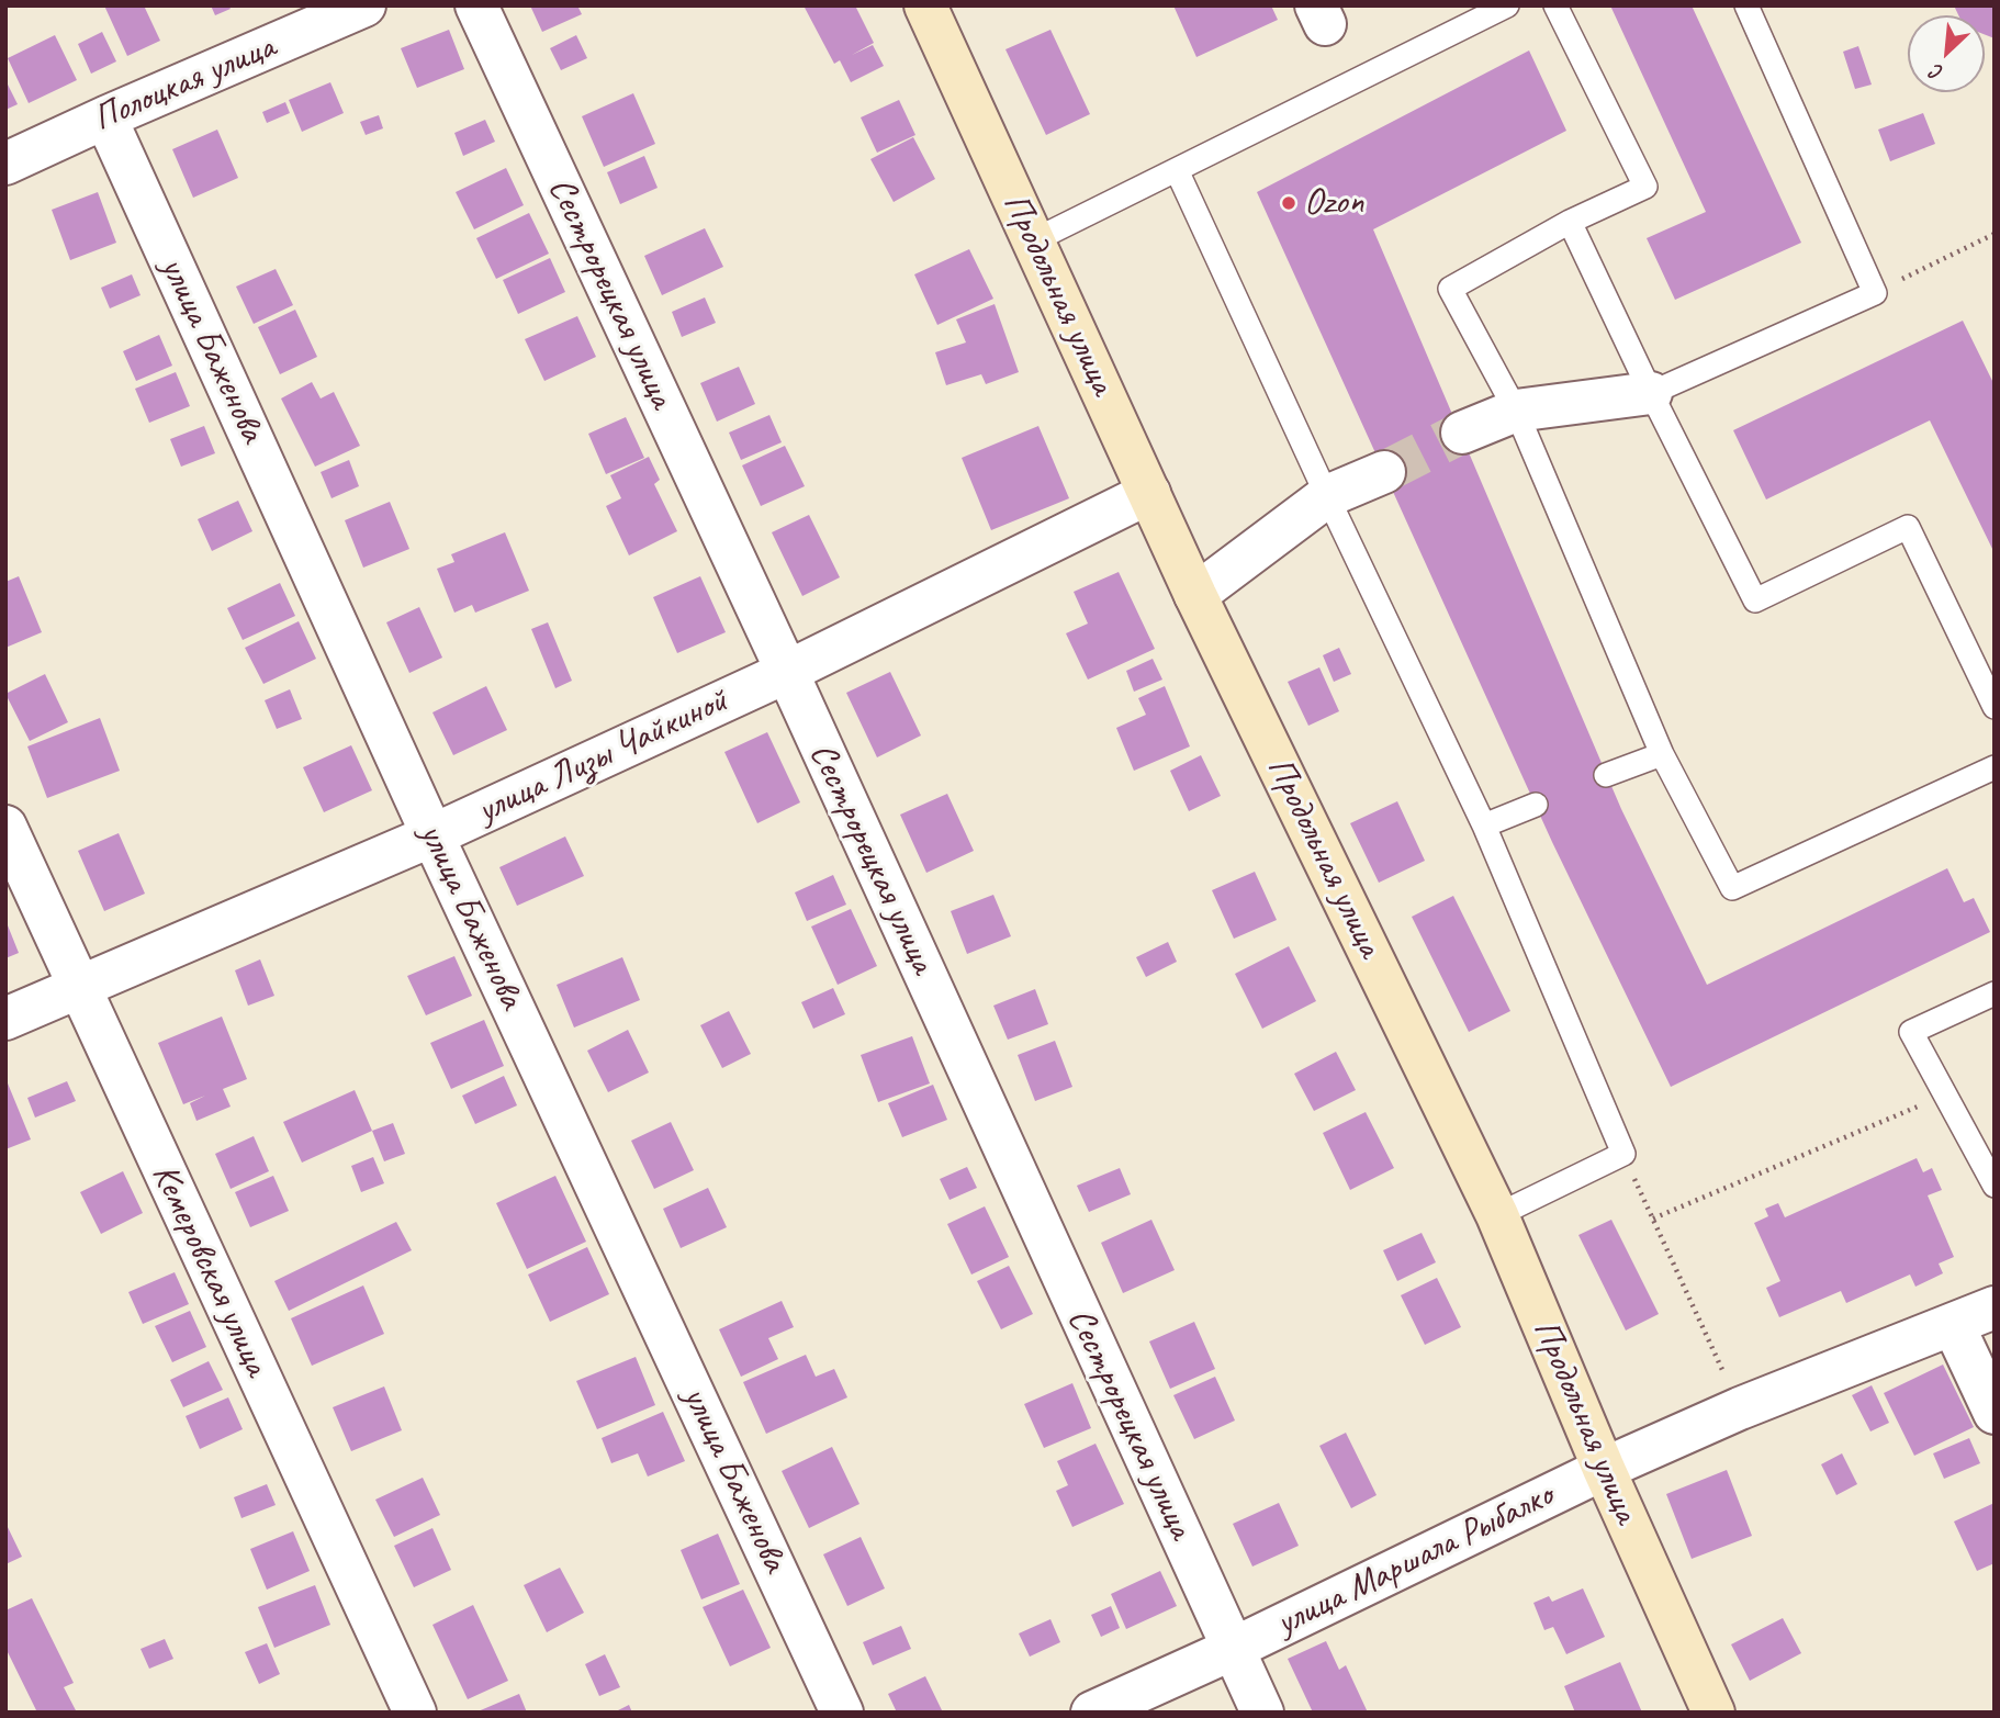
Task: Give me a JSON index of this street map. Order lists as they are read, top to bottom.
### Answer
{
  "streets": {
    "main road": ["Продольная улица"],
    "street": [
      "Полоцкая улица",
      "Сестрорецкая улица",
      "улица Баженова",
      "улица Лизы Чайкиной",
      "Кемеровская улица",
      "улица Маршала Рыбалко"
    ]
  },
  "crossings": [
    ["Полоцкая улица", "улица Баженова"],
    ["Сестрорецкая улица", "улица Лизы Чайкиной"],
    ["Сестрорецкая улица", "улица Маршала Рыбалко"],
    ["Продольная улица", "улица Лизы Чайкиной"],
    ["Продольная улица", "улица Маршала Рыбалко"],
    ["улица Баженова", "улица Лизы Чайкиной"],
    ["улица Лизы Чайкиной", "Кемеровская улица"]
  ],
  "places": ["Ozon"],
  "north": "bottom left"
}
